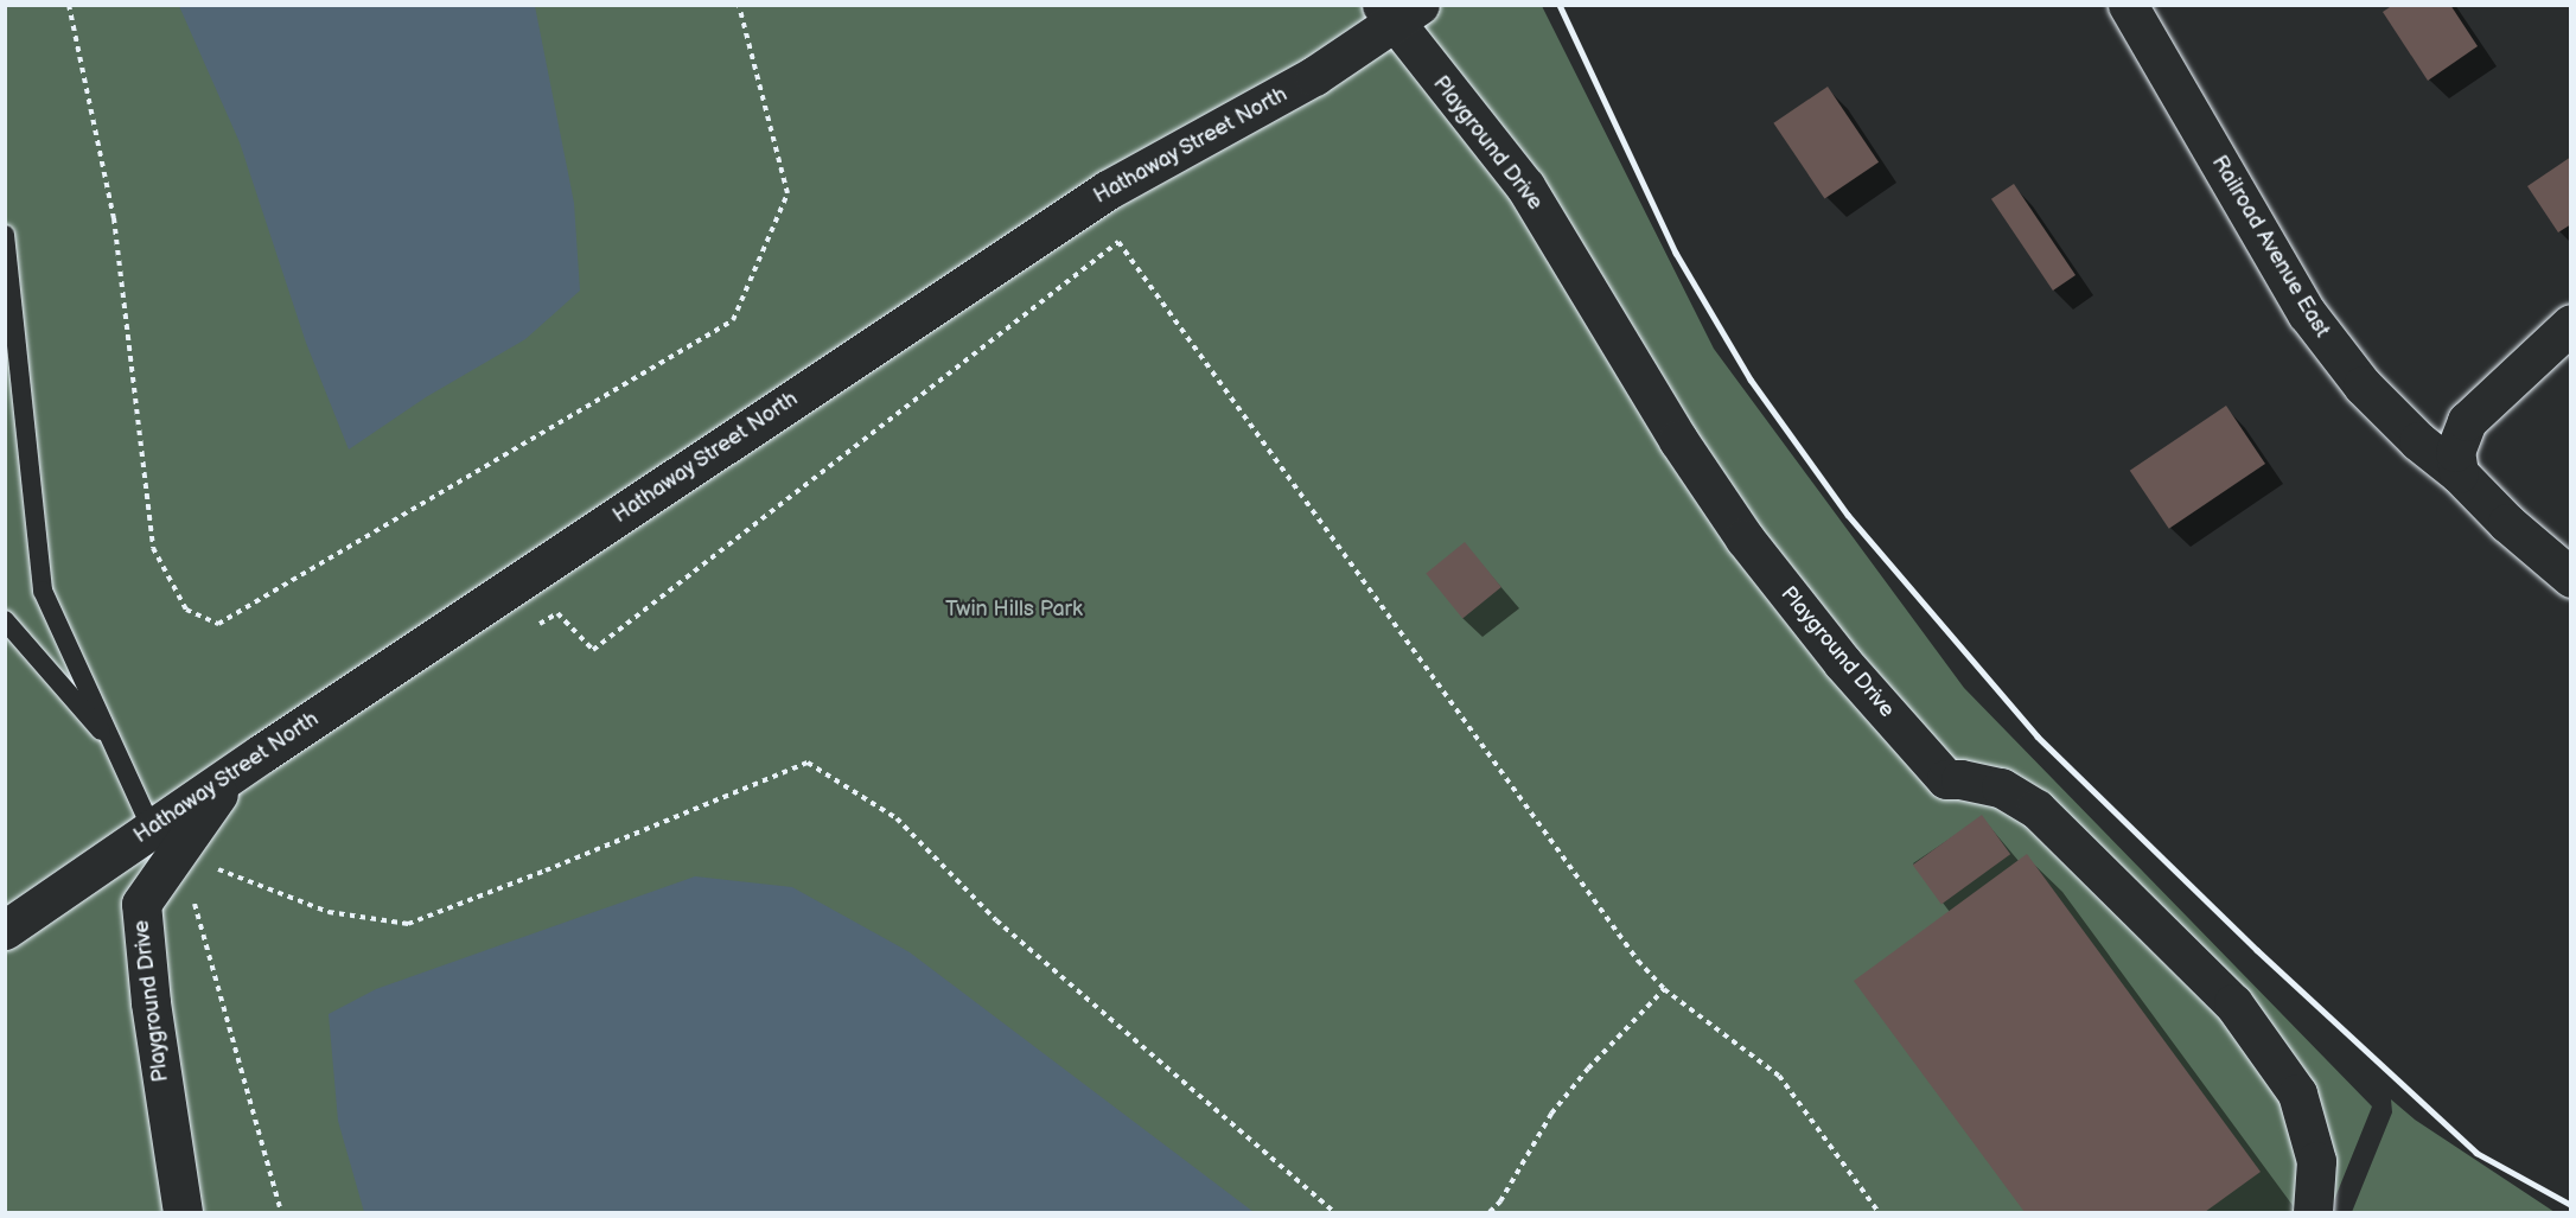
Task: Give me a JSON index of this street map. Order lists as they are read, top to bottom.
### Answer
{
  "streets": {
    "street": ["Playground Drive", "Hathaway Street North", "Railroad Avenue East"]
  },
  "crossings": [
    ["Playground Drive", "Hathaway Street North"]
  ],
  "parks": ["Twin Hills Park"]
}
